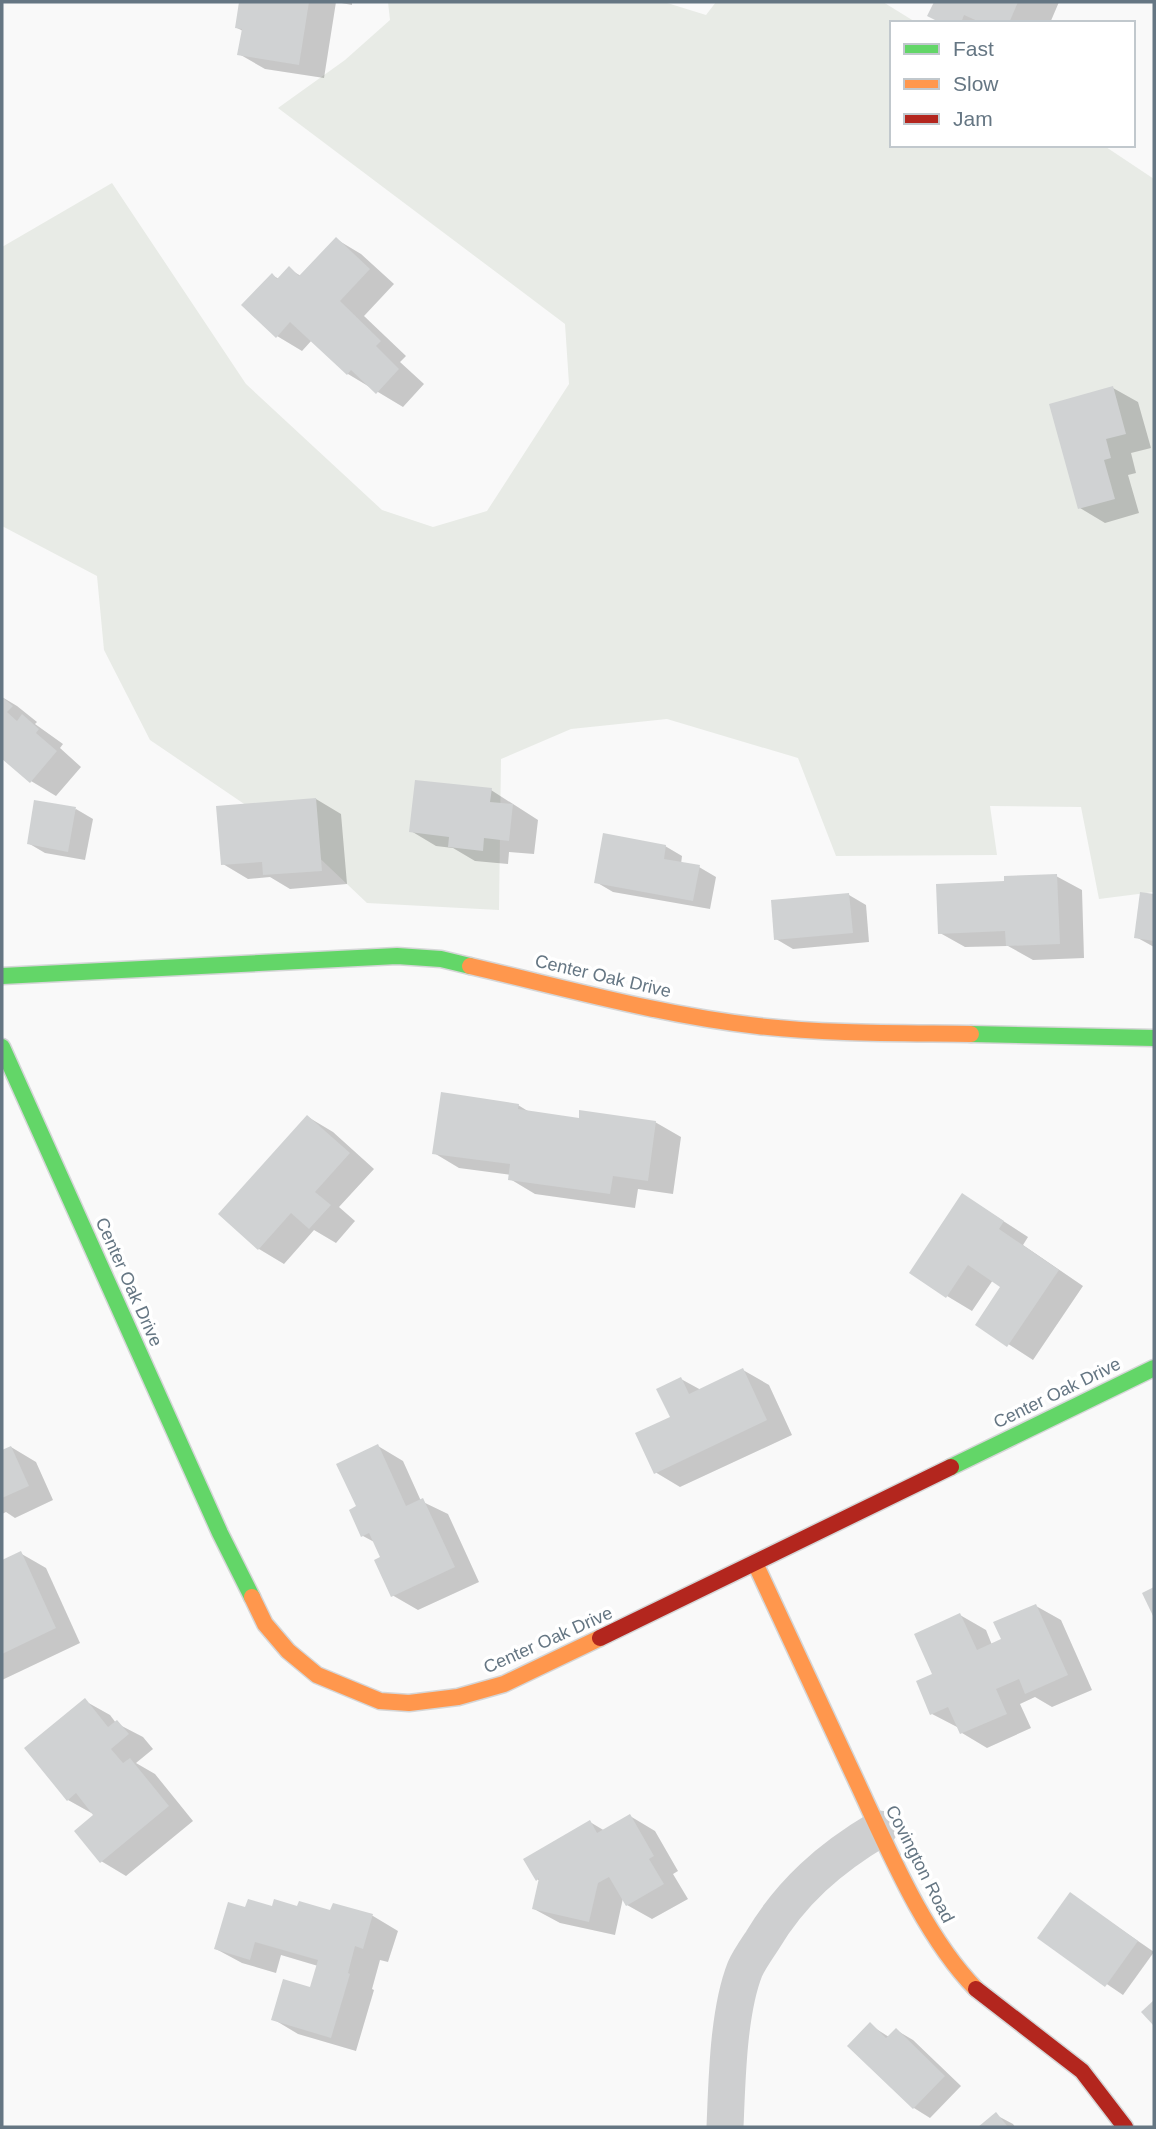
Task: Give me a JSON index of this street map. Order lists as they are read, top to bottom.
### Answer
{
  "streets": {
    "street": ["Center Oak Drive", "Covington Road"]
  },
  "crossings": [
    ["Center Oak Drive", "Covington Road"]
  ],
  "legend": ["Fast", "Slow", "Jam"]
}
